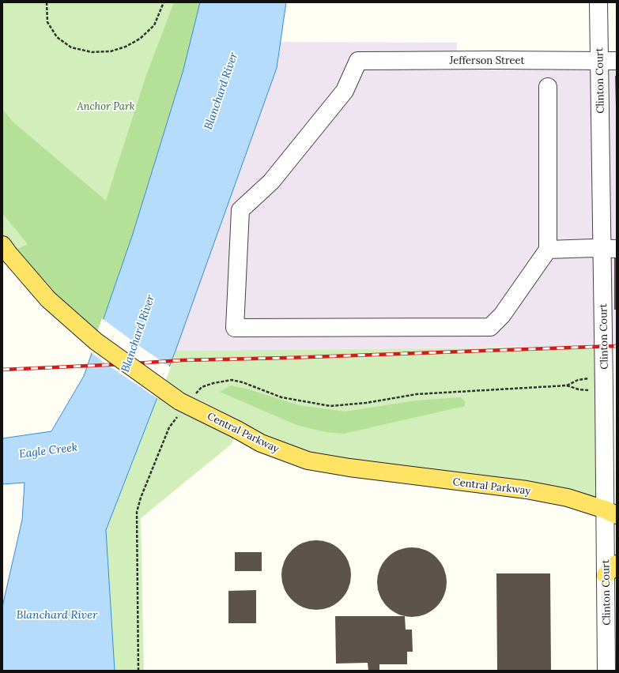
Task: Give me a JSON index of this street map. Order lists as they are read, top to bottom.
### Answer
{
  "streets": {
    "main road": ["Central Parkway"],
    "street": ["Jefferson Street", "Clinton Court"]
  },
  "crossings": [
    ["Jefferson Street", "Clinton Court"],
    ["Clinton Court", "Central Parkway"]
  ],
  "water": ["Blanchard River", "Eagle Creek"],
  "parks": ["Anchor Park"]
}
